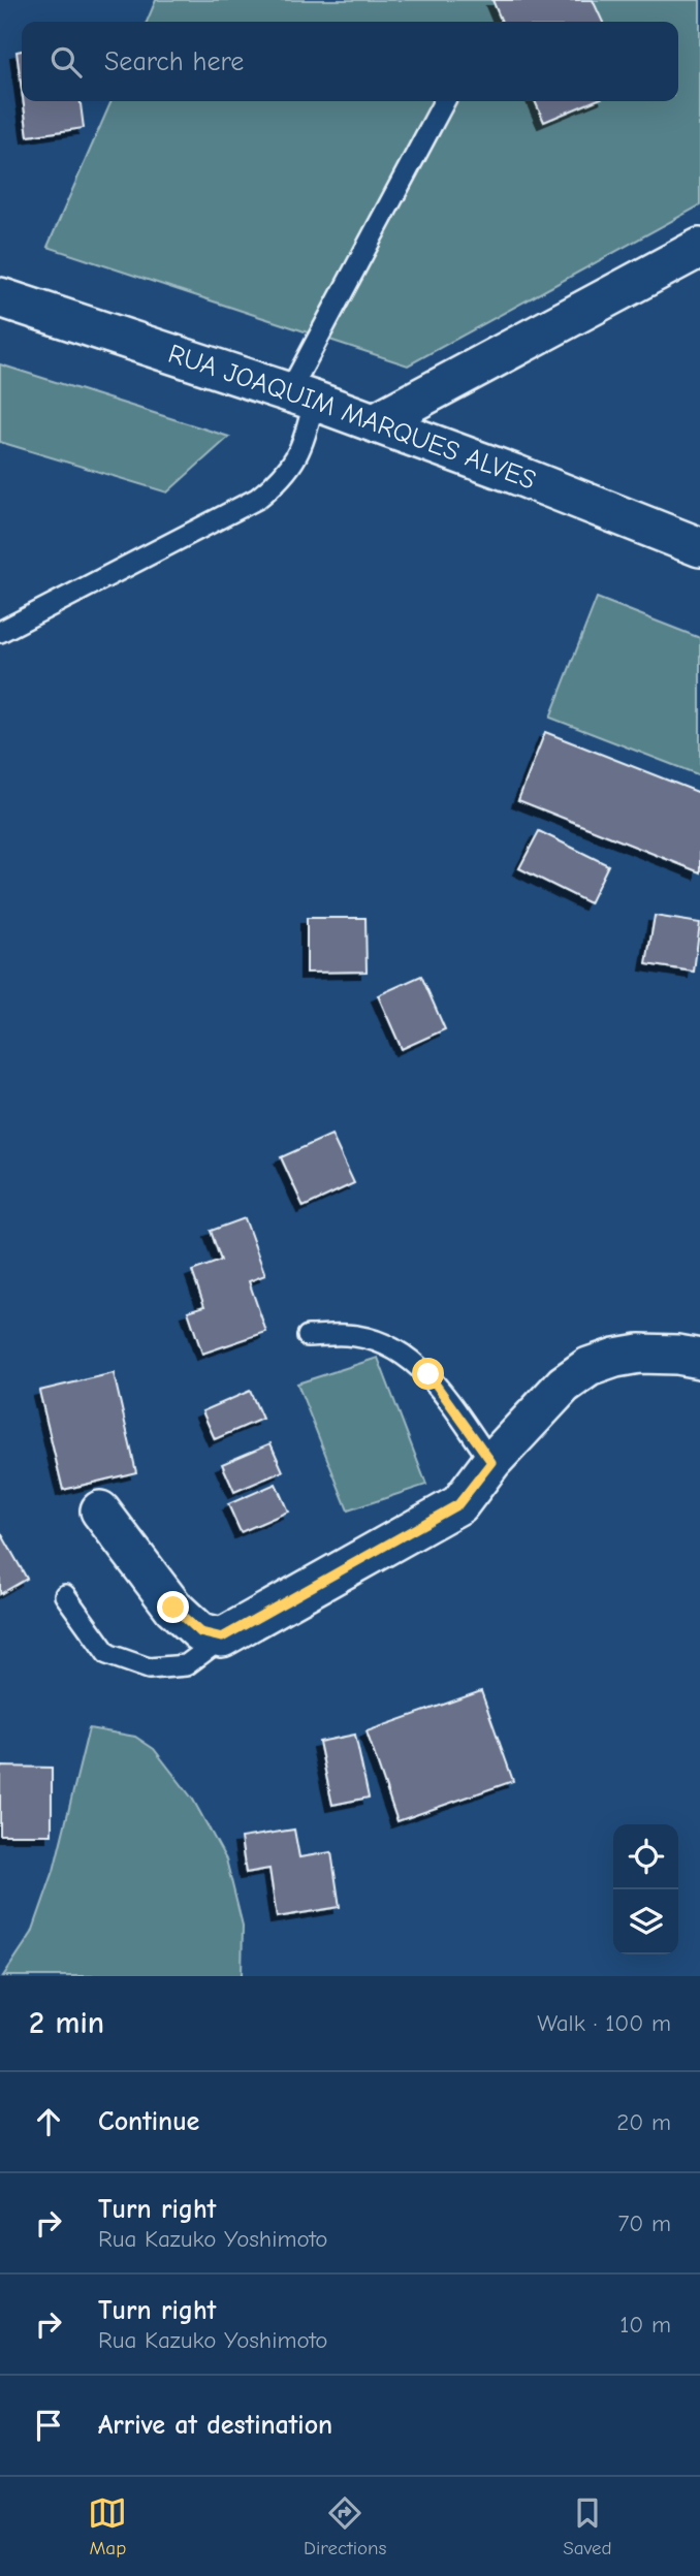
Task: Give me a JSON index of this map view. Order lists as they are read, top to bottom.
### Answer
{
  "streets": {
    "street": ["RUA JOAQUIM MARQUES ALVES"]
  },
  "page": {
    "search": "Search here",
    "heading": ["2 min", "Walk · 100 m"],
    "list": [
      ["Continue", "20 m"],
      ["Turn right", "Rua Kazuko Yoshimoto", "70 m"],
      ["Turn right", "Rua Kazuko Yoshimoto", "10 m"],
      "Arrive at destination"
    ],
    "nav": ["Map", "Directions", "Saved"]
  }
}
